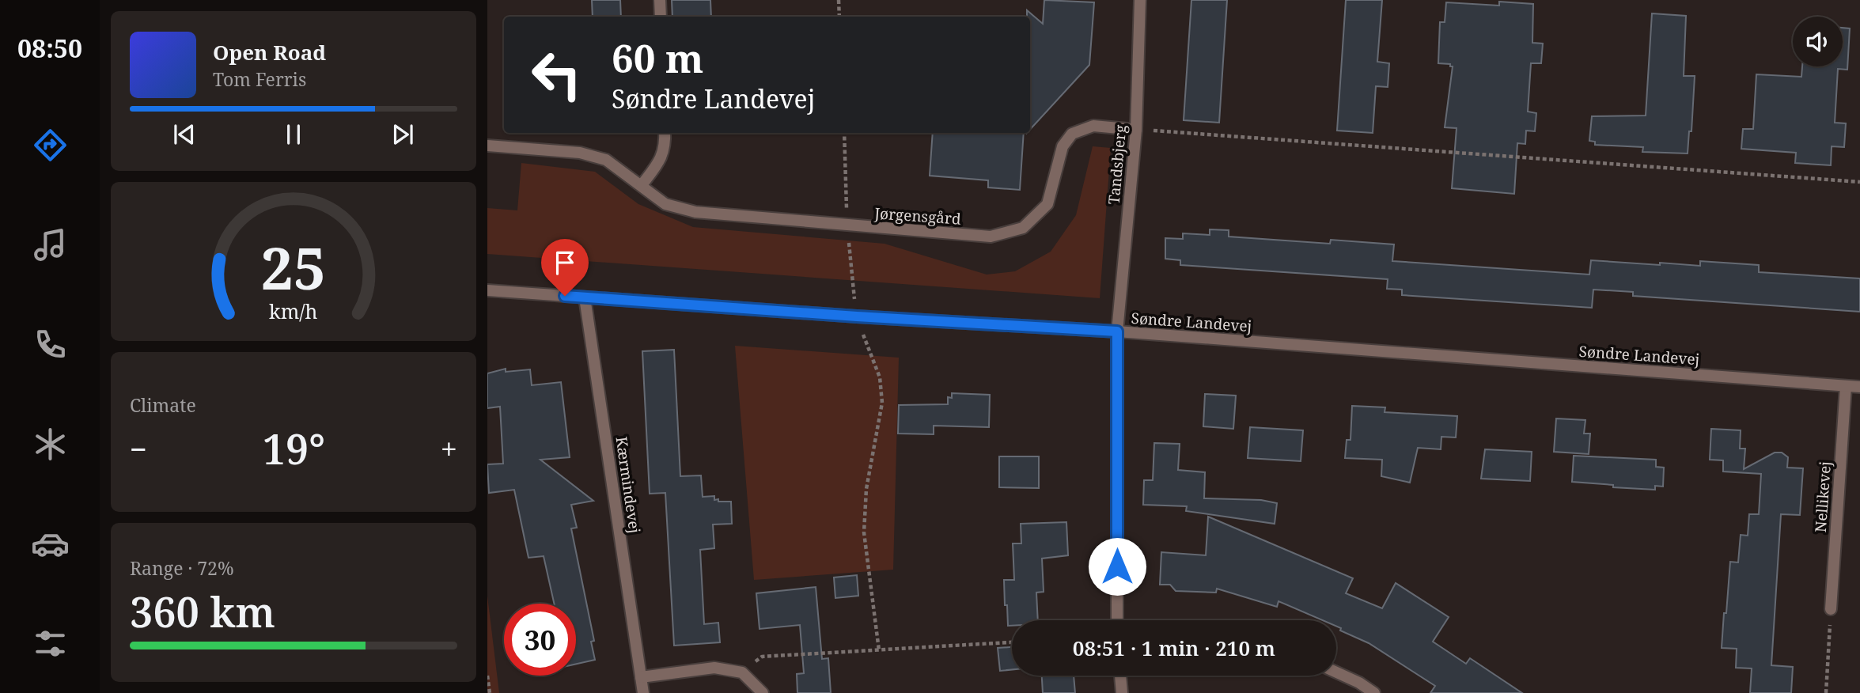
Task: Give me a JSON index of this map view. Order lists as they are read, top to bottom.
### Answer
{
  "streets": {
    "street": [
      "Tandsbjerg",
      "Jørgensgård",
      "Søndre Landevej",
      "Kærmindevej",
      "Nellikevej"
    ]
  },
  "crossings": [
    ["Tandsbjerg", "Jørgensgård"],
    ["Tandsbjerg", "Søndre Landevej"],
    ["Søndre Landevej", "Kærmindevej"],
    ["Søndre Landevej", "Nellikevej"]
  ],
  "page": {
    "tabs": "08:50",
    "turn": ["60 m", "Søndre Landevej"],
    "song": ["Open Road", "Tom Ferris"],
    "tile": [
      "Climate",
      ["Range · 72%", "360 km"]
    ],
    "heat": ["−", "19°", "+"],
    "limit": "30",
    "trip": "08:51 · 1 min · 210 m",
    "gauge": ["25", "km/h"]
  }
}
